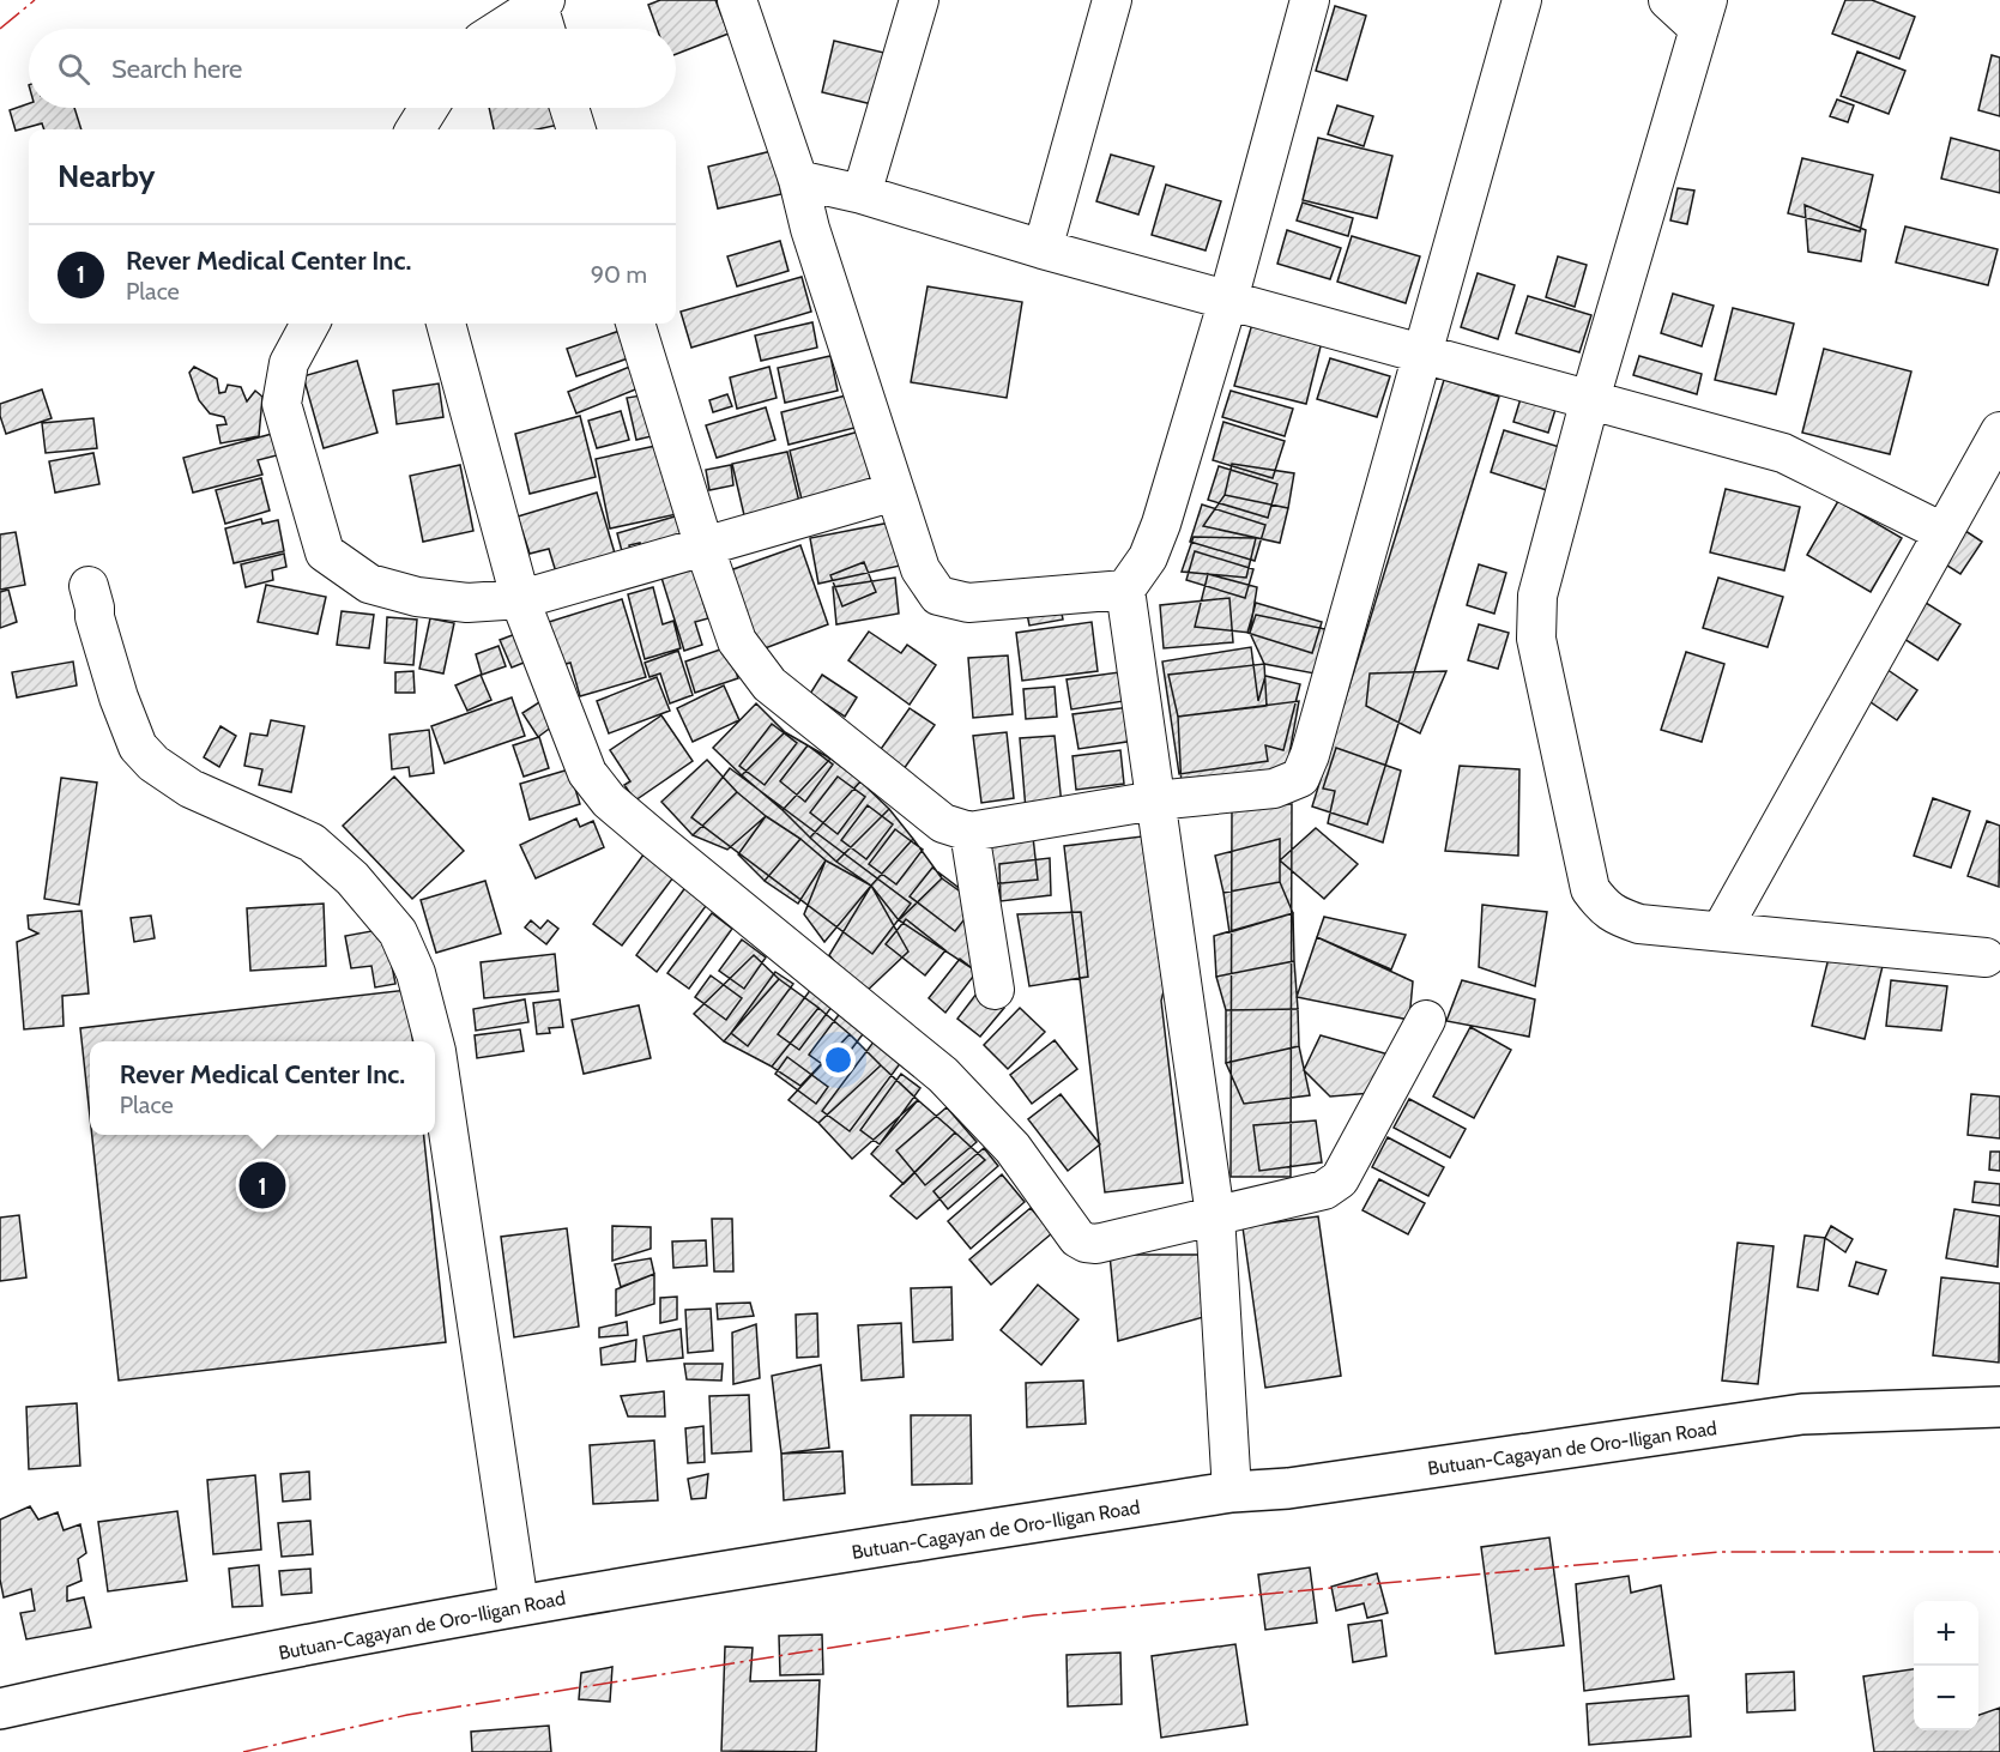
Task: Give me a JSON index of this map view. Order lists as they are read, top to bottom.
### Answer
{
  "streets": {
    "highway": ["Butuan-Cagayan de Oro-Iligan Road"]
  },
  "page": {
    "search": "Search here",
    "heading": "Nearby",
    "list": [
      {
        "mark": "1",
        "name": "Rever Medical Center Inc.",
        "note": "Place",
        "value": "90 m"
      }
    ],
    "popup": ["Rever Medical Center Inc.", "Place"],
    "pins": "1",
    "map_buttons": ["+", "−"]
  }
}
